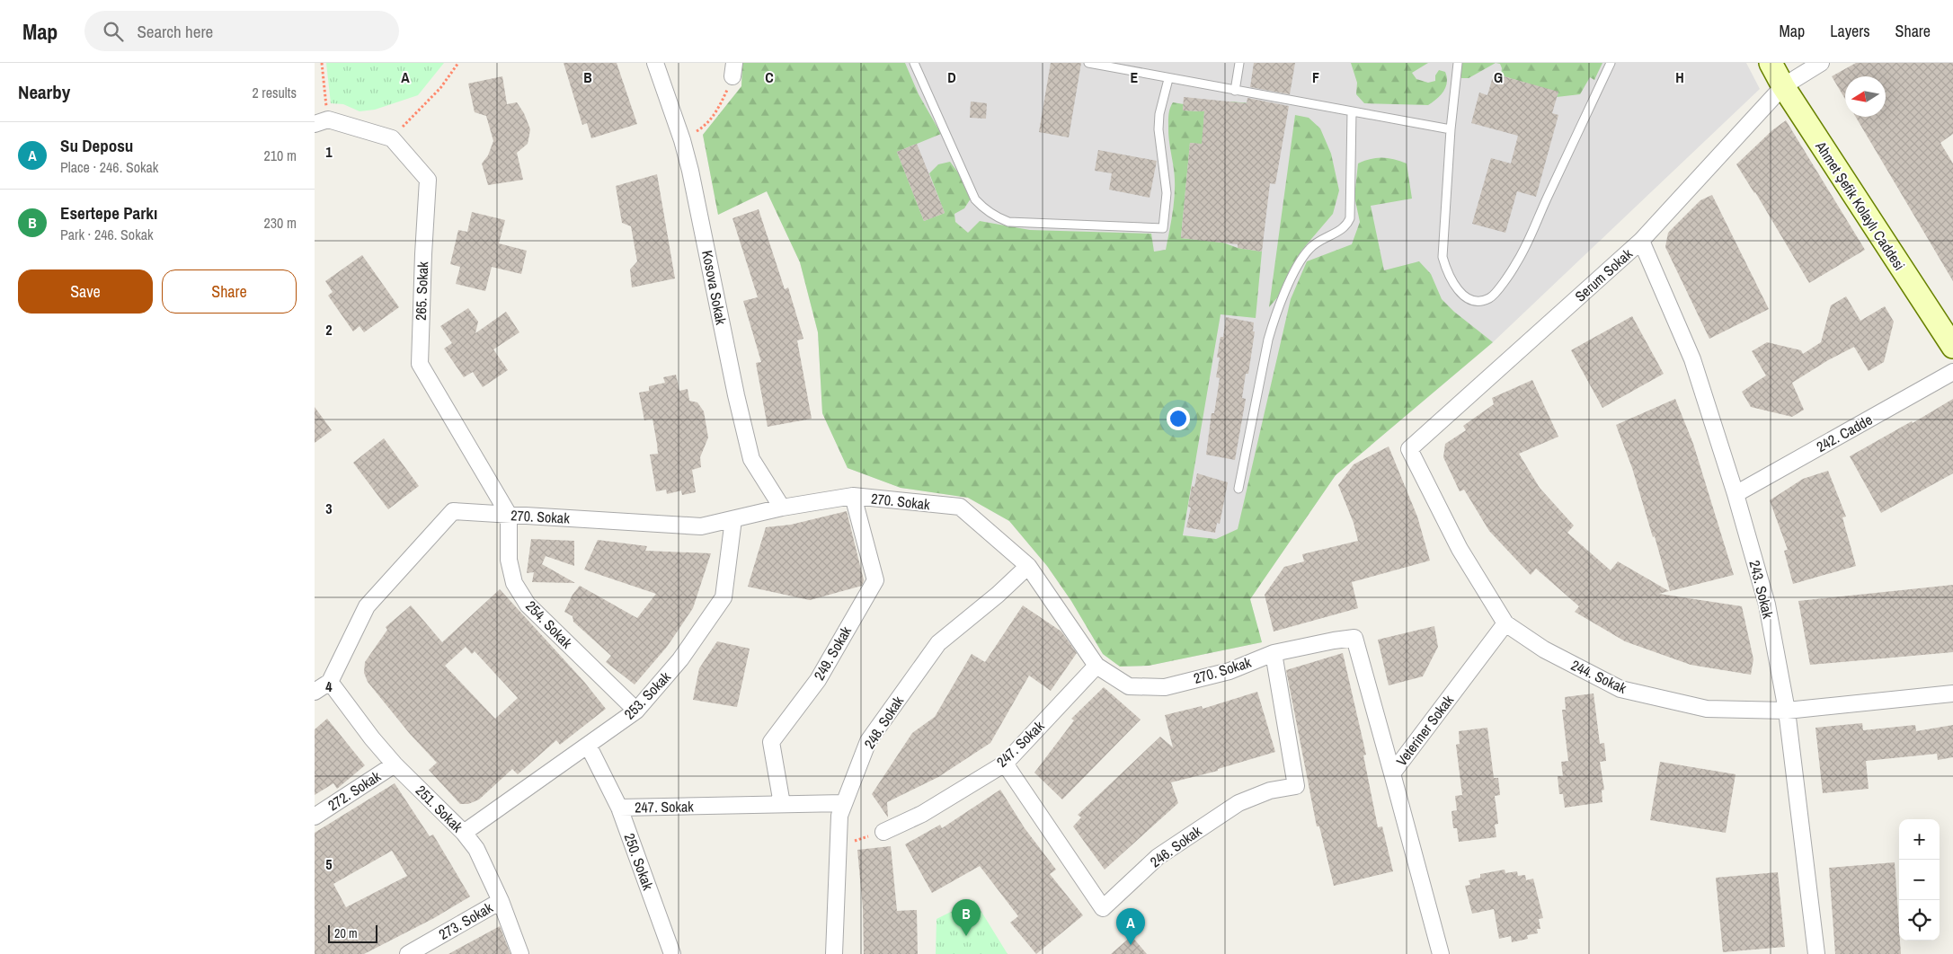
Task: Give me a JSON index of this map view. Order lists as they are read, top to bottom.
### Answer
{
  "streets": {
    "main road": ["Ahmet Şefik Kolaylı Caddesi"],
    "street": [
      "Serum Sokak",
      "Kosova Sokak",
      "265. Sokak",
      "242. Cadde",
      "270. Sokak",
      "243. Sokak",
      "254. Sokak",
      "249. Sokak",
      "244. Sokak",
      "253. Sokak",
      "248. Sokak",
      "Veteriner Sokak",
      "247. Sokak",
      "272. Sokak",
      "251. Sokak",
      "246. Sokak",
      "250. Sokak",
      "273. Sokak"
    ]
  },
  "crossings": [
    ["Ahmet Şefik Kolaylı Caddesi", "Serum Sokak"],
    ["Serum Sokak", "243. Sokak"],
    ["Serum Sokak", "244. Sokak"],
    ["Kosova Sokak", "270. Sokak"],
    ["265. Sokak", "270. Sokak"],
    ["265. Sokak", "254. Sokak"],
    ["242. Cadde", "243. Sokak"],
    ["270. Sokak", "254. Sokak"],
    ["270. Sokak", "249. Sokak"],
    ["270. Sokak", "253. Sokak"],
    ["270. Sokak", "248. Sokak"],
    ["270. Sokak", "Veteriner Sokak"],
    ["270. Sokak", "247. Sokak"],
    ["270. Sokak", "251. Sokak"],
    ["270. Sokak", "246. Sokak"],
    ["243. Sokak", "244. Sokak"],
    ["254. Sokak", "253. Sokak"],
    ["249. Sokak", "247. Sokak"],
    ["244. Sokak", "Veteriner Sokak"],
    ["253. Sokak", "251. Sokak"],
    ["253. Sokak", "250. Sokak"],
    ["248. Sokak", "247. Sokak"],
    ["247. Sokak", "246. Sokak"],
    ["247. Sokak", "250. Sokak"],
    ["272. Sokak", "251. Sokak"],
    ["251. Sokak", "273. Sokak"]
  ],
  "scale_bar": "20 m",
  "north": "left",
  "page": {
    "header": "Map",
    "search": "Search here",
    "nav": ["Map", "Layers", "Share"],
    "heading": ["Nearby", "2 results"],
    "list": [
      {
        "mark": "A",
        "name": "Su Deposu",
        "note": "Place · 246. Sokak",
        "value": "210 m"
      },
      {
        "mark": "B",
        "name": "Esertepe Parkı",
        "note": "Park · 246. Sokak",
        "value": "230 m"
      }
    ],
    "buttons": ["Save", "Share"],
    "map_buttons": ["+", "−"],
    "pins": ["B", "A"],
    "scale": "20 m"
  },
  "grid": {
    "columns": [
      "A",
      "B",
      "C",
      "D",
      "E",
      "F",
      "G",
      "H"
    ],
    "rows": [
      "1",
      "2",
      "3",
      "4",
      "5"
    ]
  }
}
